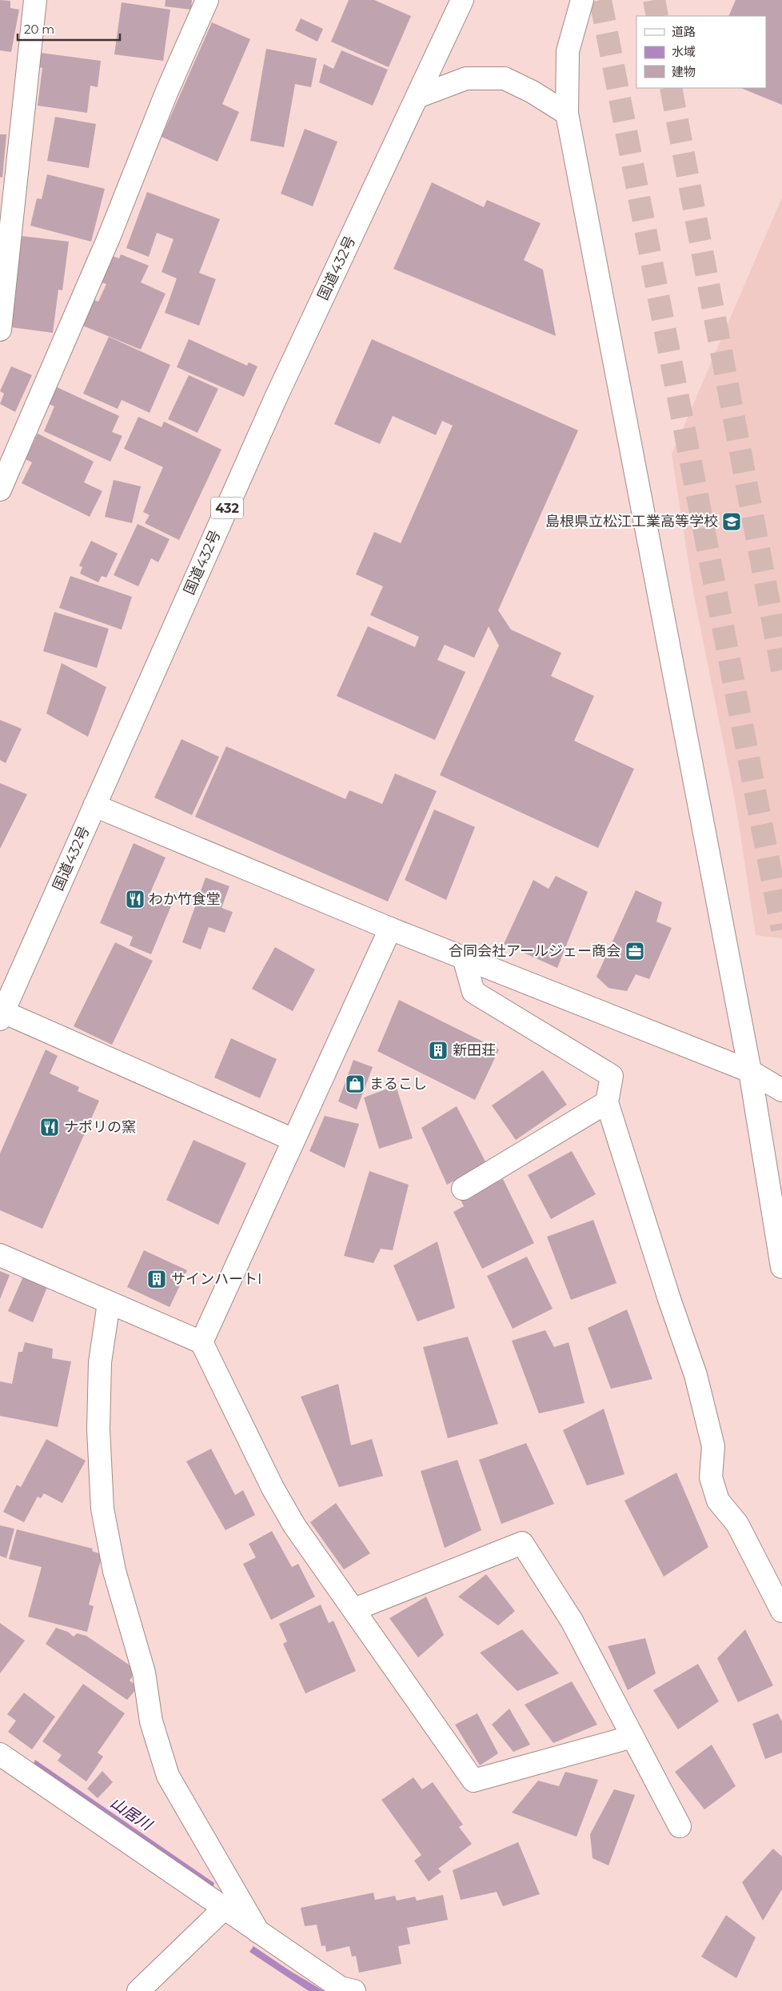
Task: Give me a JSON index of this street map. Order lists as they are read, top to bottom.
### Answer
{
  "streets": {
    "main road": ["国道432号", "432"]
  },
  "water": ["山居川"],
  "places": {
    "school or university": ["島根県立松江工業高等学校"],
    "restaurant": ["わか竹食堂", "ナポリの窯"],
    "office": ["合同会社アールジェー商会"],
    "building": ["新田荘", "サインハートI"],
    "shop": ["まるこし"]
  },
  "legend": ["道路", "水域", "建物"],
  "scale_bar": "20 m"
}
